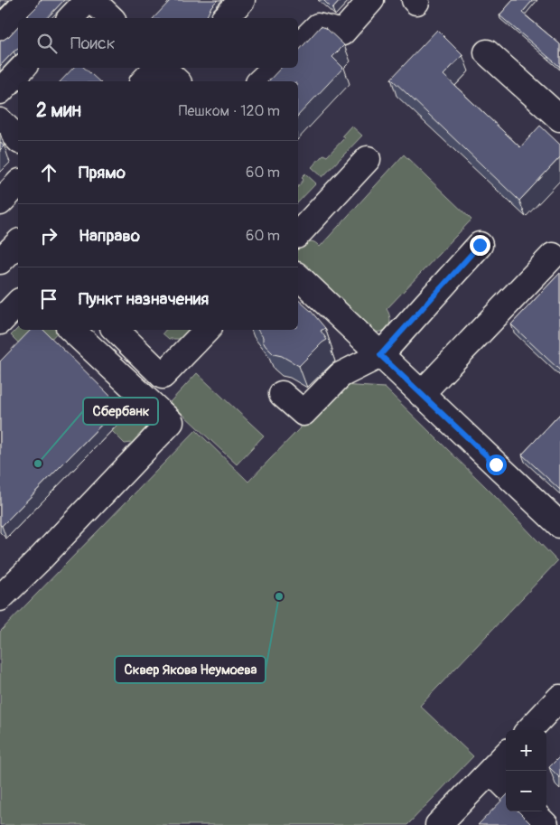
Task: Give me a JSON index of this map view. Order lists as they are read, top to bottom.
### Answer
{
  "places": ["Сбербанк", "Сквер Якова Неумоева"],
  "page": {
    "search": "Поиск",
    "heading": ["2 мин", "Пешком · 120 m"],
    "list": [
      ["Прямо", "60 m"],
      ["Направо", "60 m"],
      "Пункт назначения"
    ],
    "map_buttons": ["+", "−"]
  }
}
